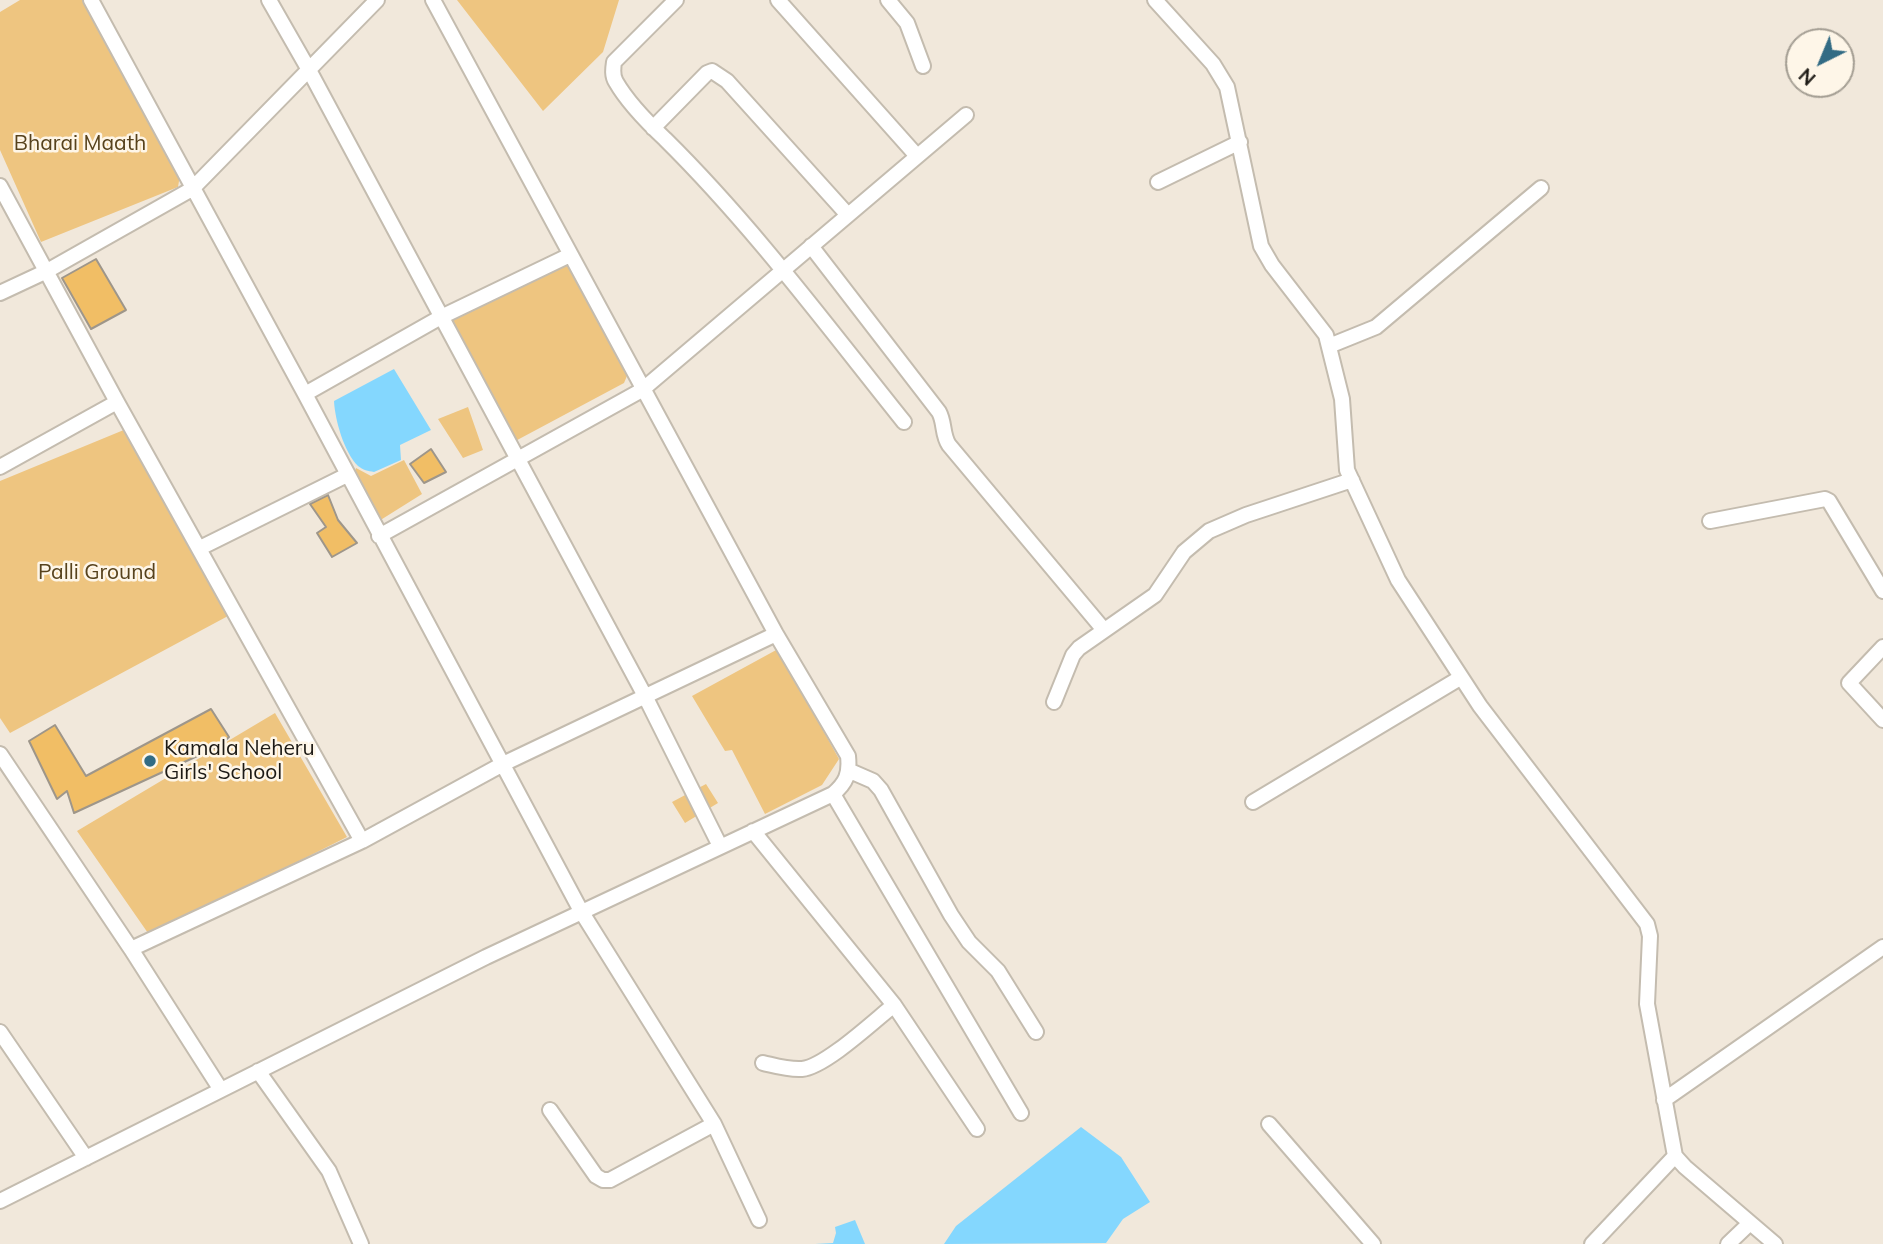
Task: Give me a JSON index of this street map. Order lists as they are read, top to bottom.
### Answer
{
  "parks": ["Bharai Maath", "Palli Ground"],
  "places": ["Kamala Neheru Girls' School"],
  "north": "bottom left"
}
